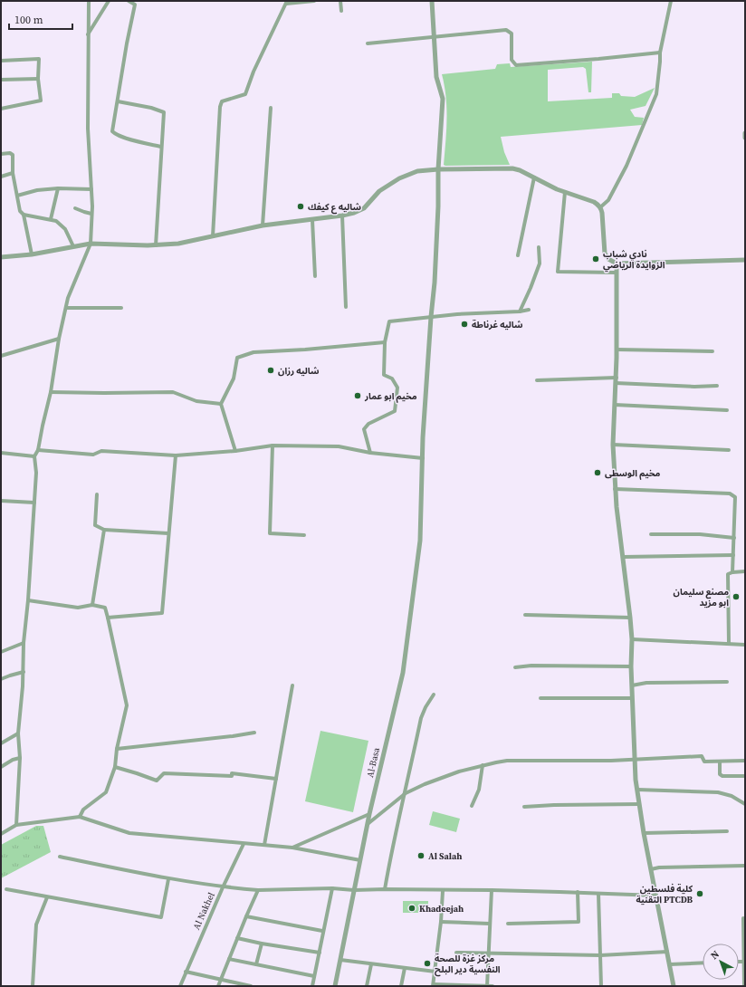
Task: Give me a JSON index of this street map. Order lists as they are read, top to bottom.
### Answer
{
  "streets": {
    "street": ["Al-Basa", "Al Nakhel"]
  },
  "places": [
    "شاليه ع كيفك",
    "نادي شباب الزوايدة الرياضي",
    "شاليه غرناطة",
    "شاليه رزان",
    "مخيم ابو عمار",
    "مخيم الوسطى",
    "مصنع سليمان ابو مزيد",
    "Al Salah",
    "كلية فلسطين التقنية PTCDB",
    "Khadeejah",
    "مركز غزة للصحة النفسية دير البلح"
  ],
  "scale_bar": "100 m",
  "north": "top left"
}
